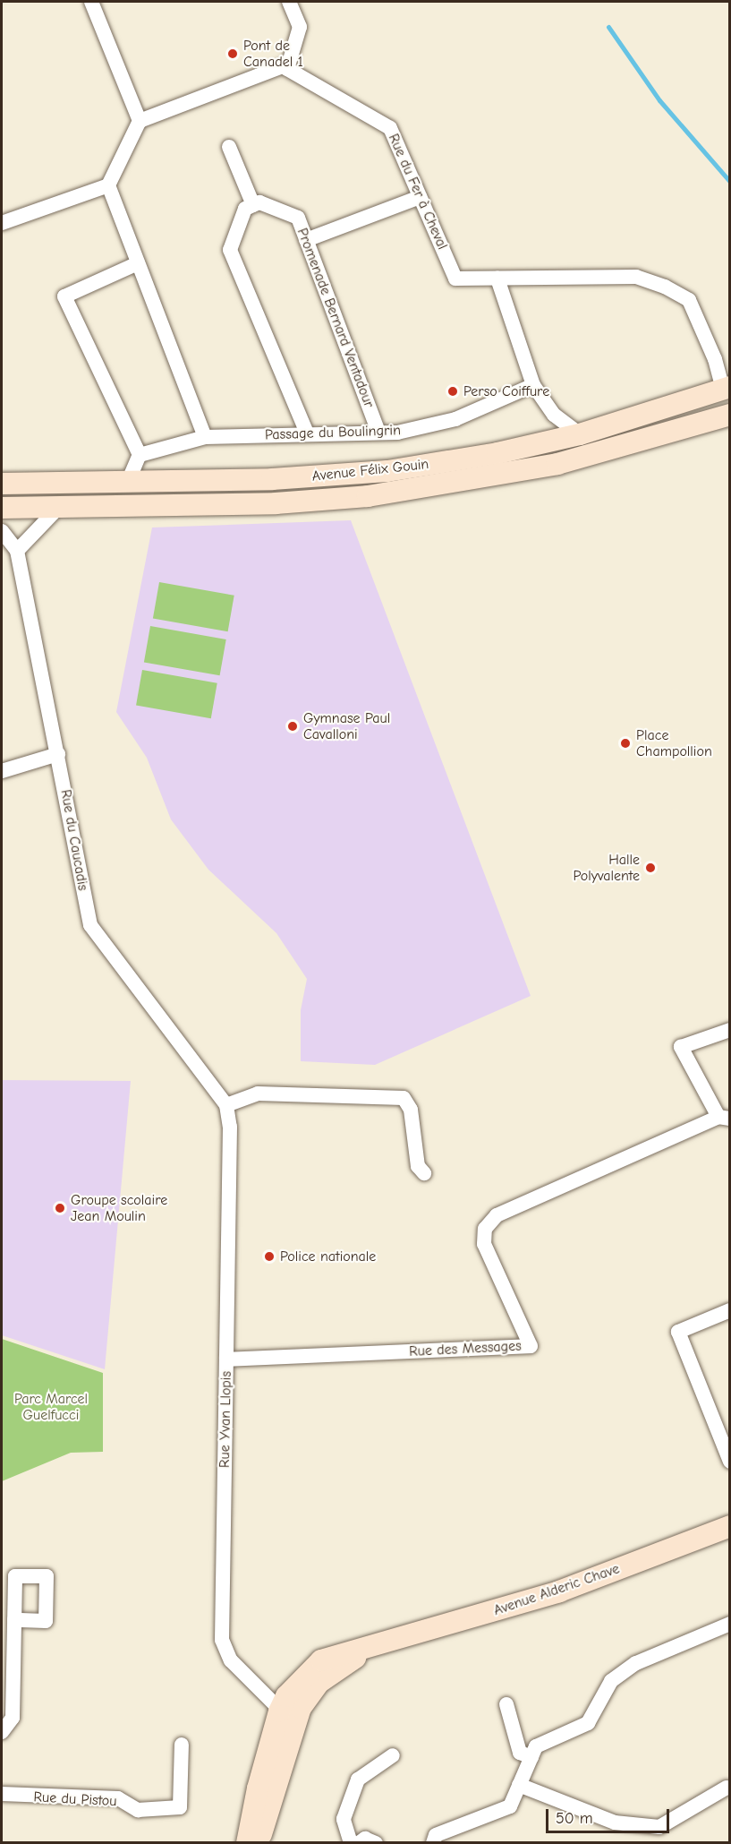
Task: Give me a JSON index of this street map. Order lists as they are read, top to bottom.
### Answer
{
  "streets": {
    "main road": ["Avenue Félix Gouin", "Avenue Alderic Chave"],
    "street": [
      "Rue du Fer à Cheval",
      "Promenade Bernard Ventadour",
      "Passage du Boulingrin",
      "Rue du Caucadis",
      "Rue des Messages",
      "Rue Yvan Llopis",
      "Rue du Pistou"
    ]
  },
  "crossings": [
    ["Rue du Fer à Cheval", "Avenue Félix Gouin"],
    ["Promenade Bernard Ventadour", "Passage du Boulingrin"],
    ["Rue du Caucadis", "Rue Yvan Llopis"],
    ["Rue des Messages", "Rue Yvan Llopis"],
    ["Rue Yvan Llopis", "Avenue Alderic Chave"]
  ],
  "parks": ["Parc Marcel Guelfucci"],
  "places": [
    "Pont de Canadel 1",
    "Perso Coiffure",
    "Gymnase Paul Cavalloni",
    "Place Champollion",
    "Halle Polyvalente",
    "Groupe scolaire Jean Moulin",
    "Police nationale"
  ],
  "scale_bar": "50 m"
}
